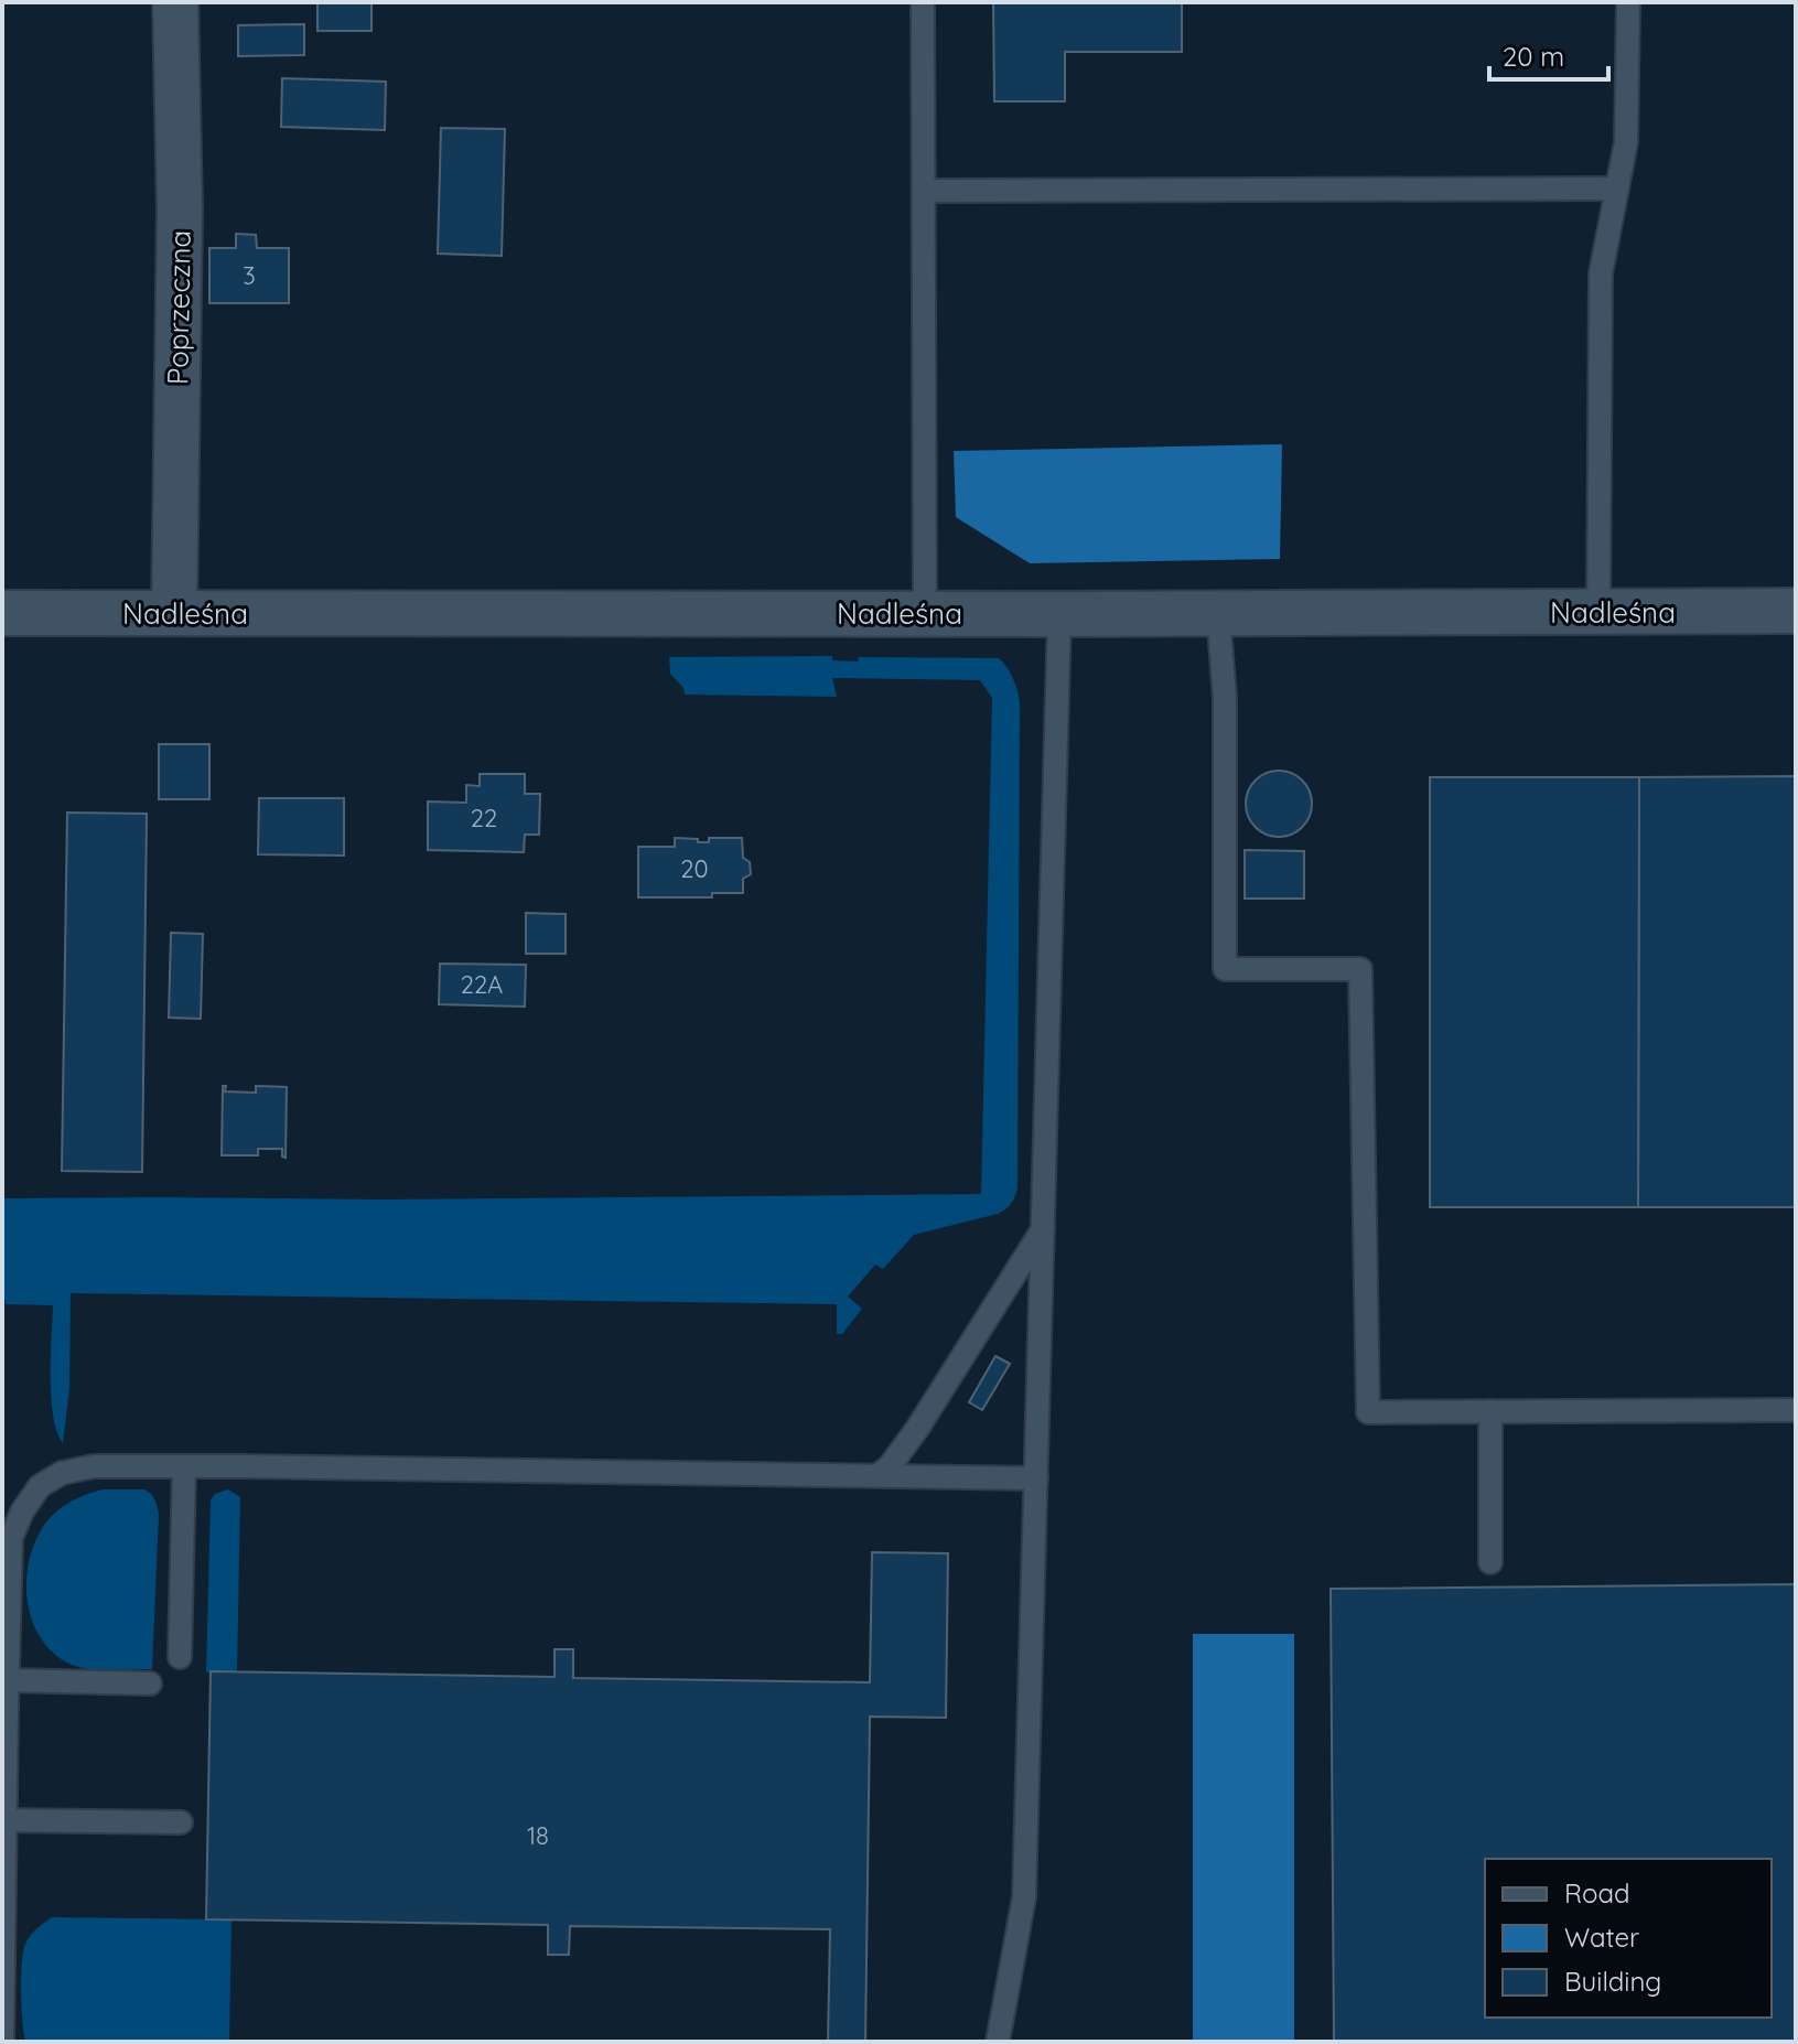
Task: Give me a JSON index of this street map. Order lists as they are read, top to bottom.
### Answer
{
  "streets": {
    "street": ["Poprzeczna", "Nadleśna"]
  },
  "crossings": [
    ["Poprzeczna", "Nadleśna"]
  ],
  "house_numbers": [
    "3",
    "22",
    "20",
    "22A",
    "18"
  ],
  "legend": ["Road", "Water", "Building"],
  "scale_bar": "20 m"
}
